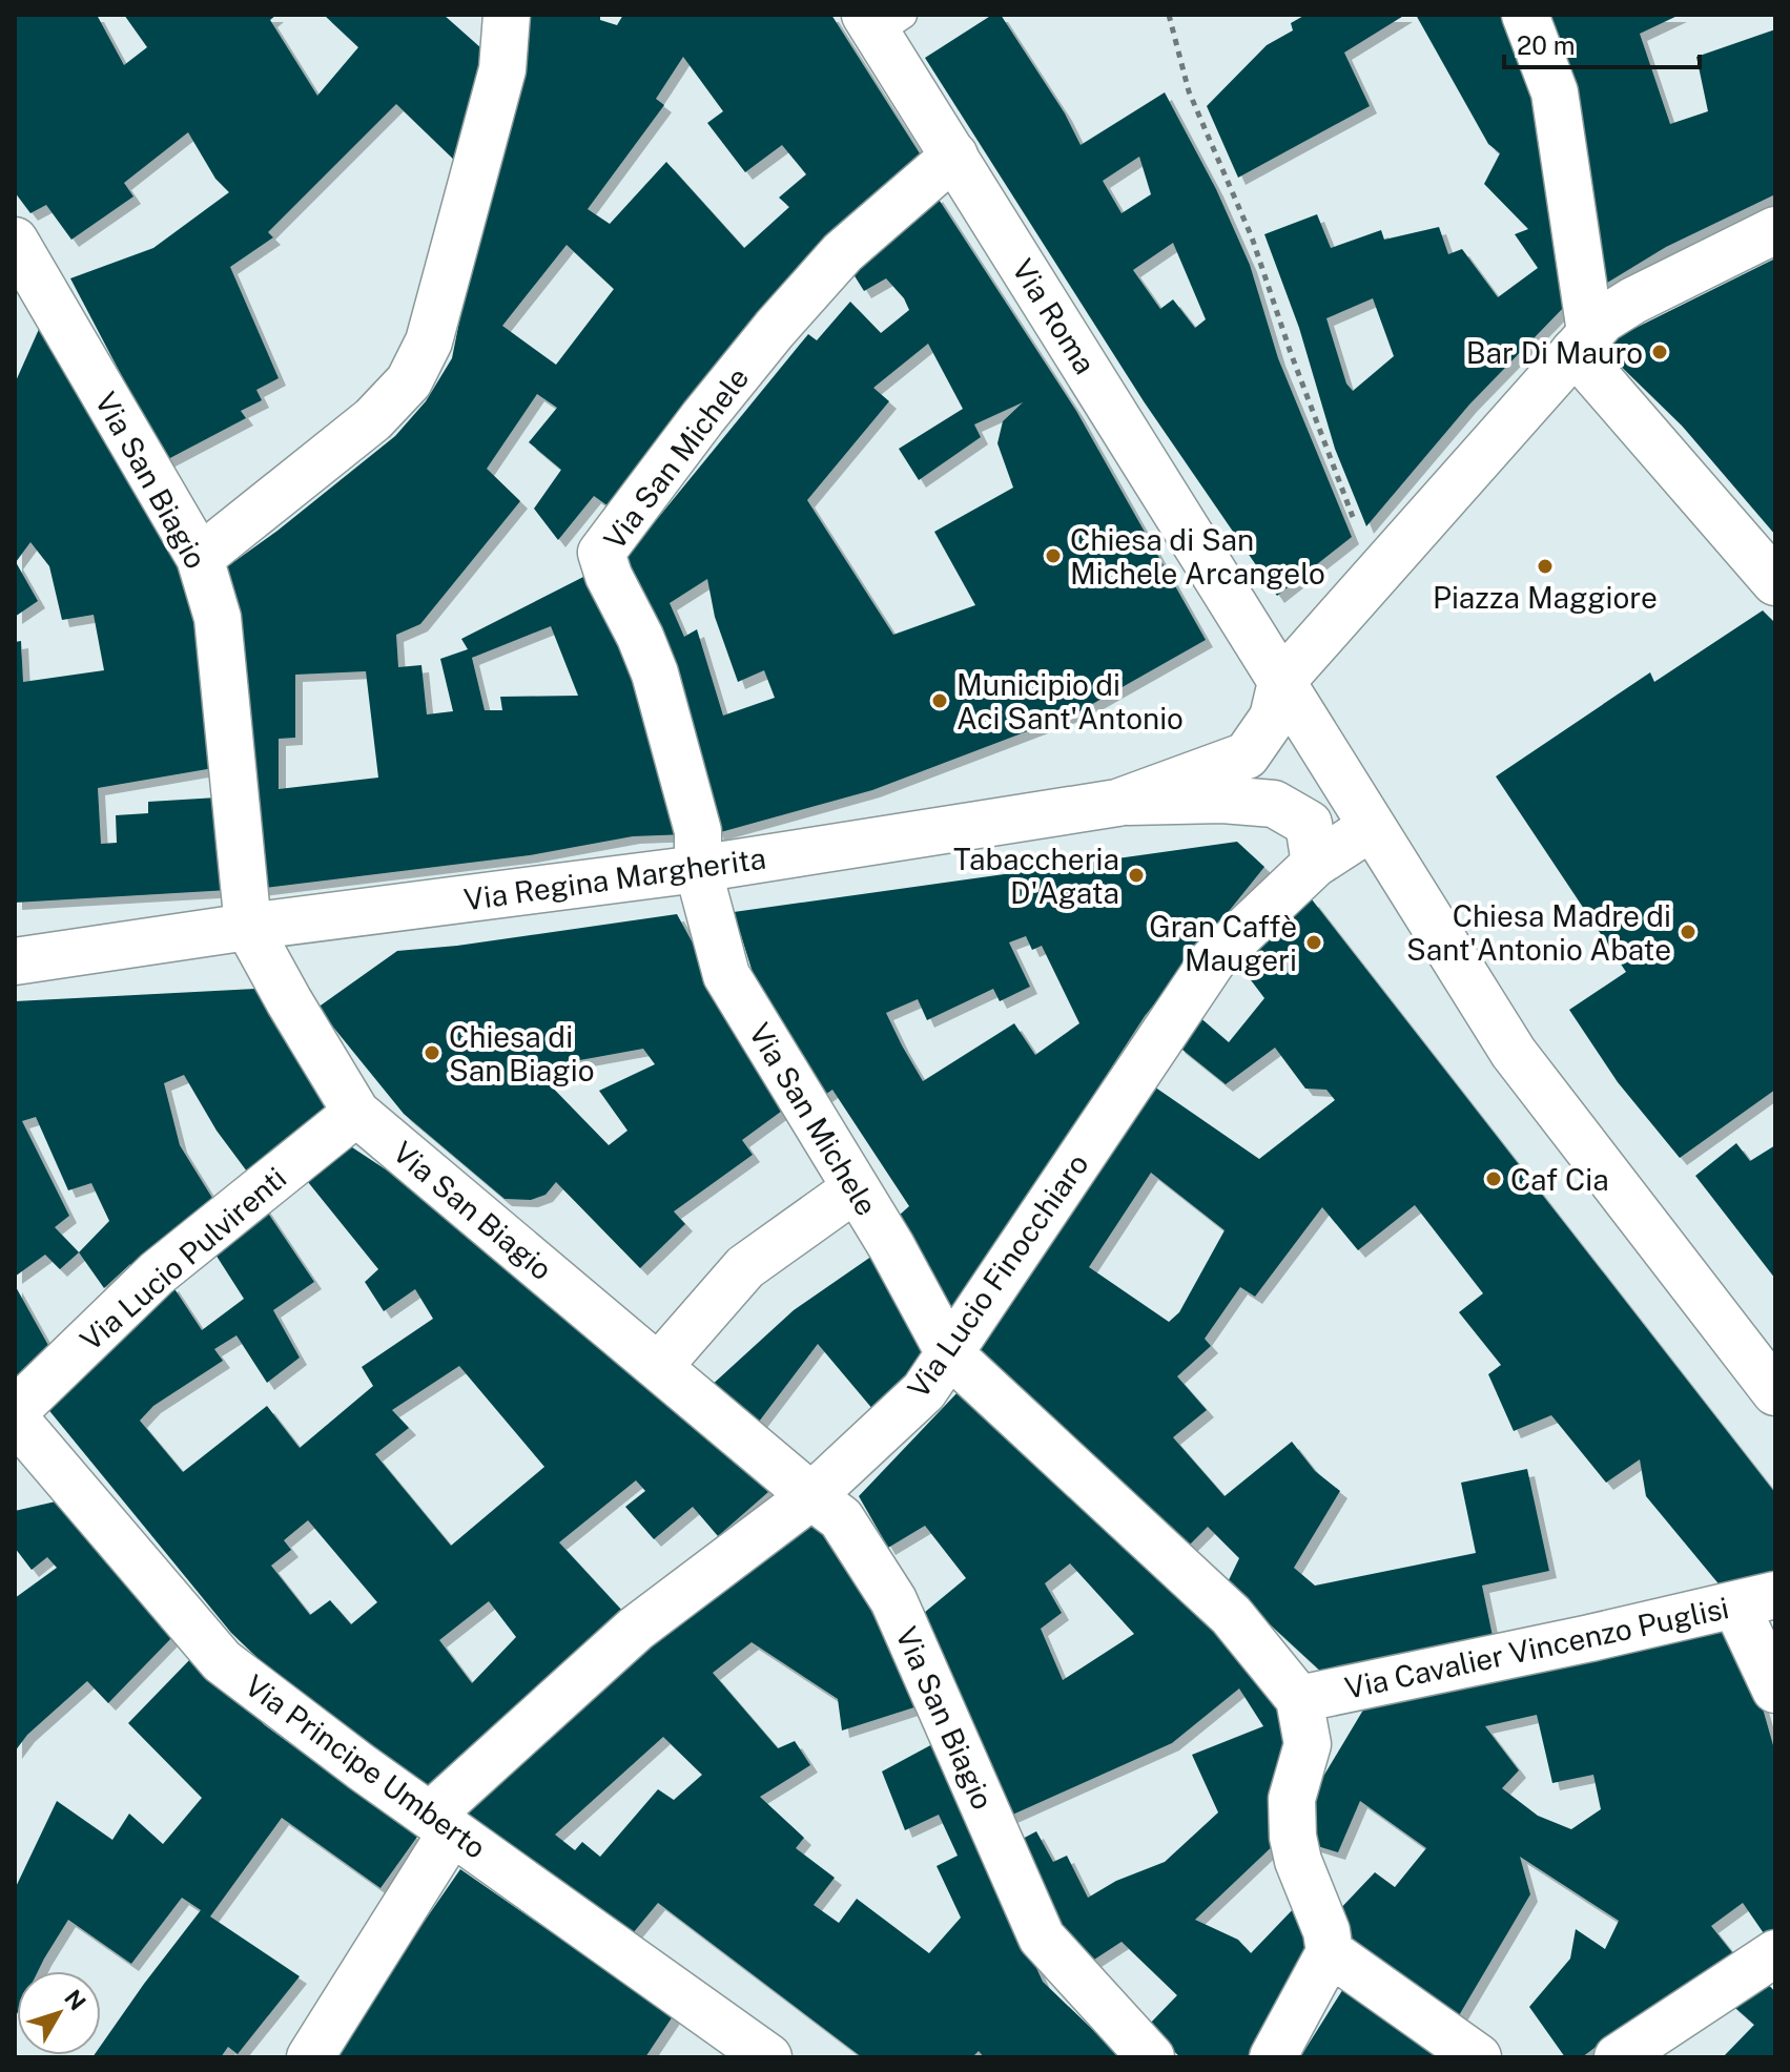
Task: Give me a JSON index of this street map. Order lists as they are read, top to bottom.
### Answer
{
  "streets": {
    "street": [
      "Via Roma",
      "Via San Michele",
      "Via San Biagio",
      "Via Regina Margherita",
      "Via Lucio Pulvirenti",
      "Via Lucio Finocchiaro",
      "Via Cavalier Vincenzo Puglisi",
      "Via Principe Umberto"
    ]
  },
  "crossings": [
    ["Via Roma", "Via San Michele"],
    ["Via Roma", "Via Regina Margherita"],
    ["Via Roma", "Via Lucio Finocchiaro"],
    ["Via San Michele", "Via Regina Margherita"],
    ["Via San Michele", "Via Lucio Finocchiaro"],
    ["Via San Michele", "Via Cavalier Vincenzo Puglisi"],
    ["Via San Biagio", "Via Regina Margherita"],
    ["Via San Biagio", "Via Lucio Pulvirenti"],
    ["Via San Biagio", "Via Lucio Finocchiaro"],
    ["Via Lucio Finocchiaro", "Via Principe Umberto"]
  ],
  "places": [
    "Bar Di Mauro",
    "Chiesa di San Michele Arcangelo",
    "Piazza Maggiore",
    "Municipio di Aci Sant'Antonio",
    "Tabaccheria D'Agata",
    "Chiesa Madre di Sant'Antonio Abate",
    "Gran Caffè Maugeri",
    "Chiesa di San Biagio",
    "Caf Cia"
  ],
  "scale_bar": "20 m",
  "north": "top right"
}
